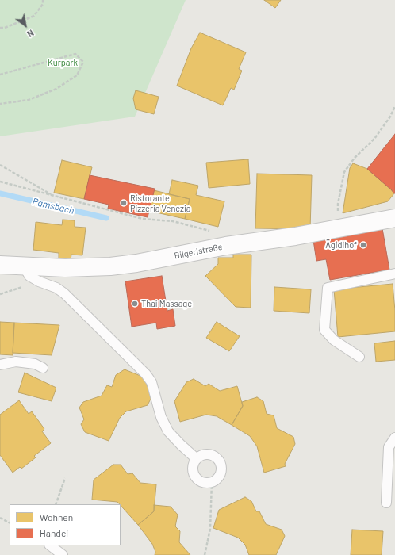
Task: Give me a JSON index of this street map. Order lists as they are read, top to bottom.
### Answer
{
  "streets": {
    "street": ["Bilgeristraße"]
  },
  "water": ["Ramsbach"],
  "parks": ["Kurpark"],
  "places": ["Ristorante Pizzeria Venezia", "Ägidihof", "Thai Massage"],
  "legend": ["Wohnen", "Handel"],
  "north": "bottom right"
}
